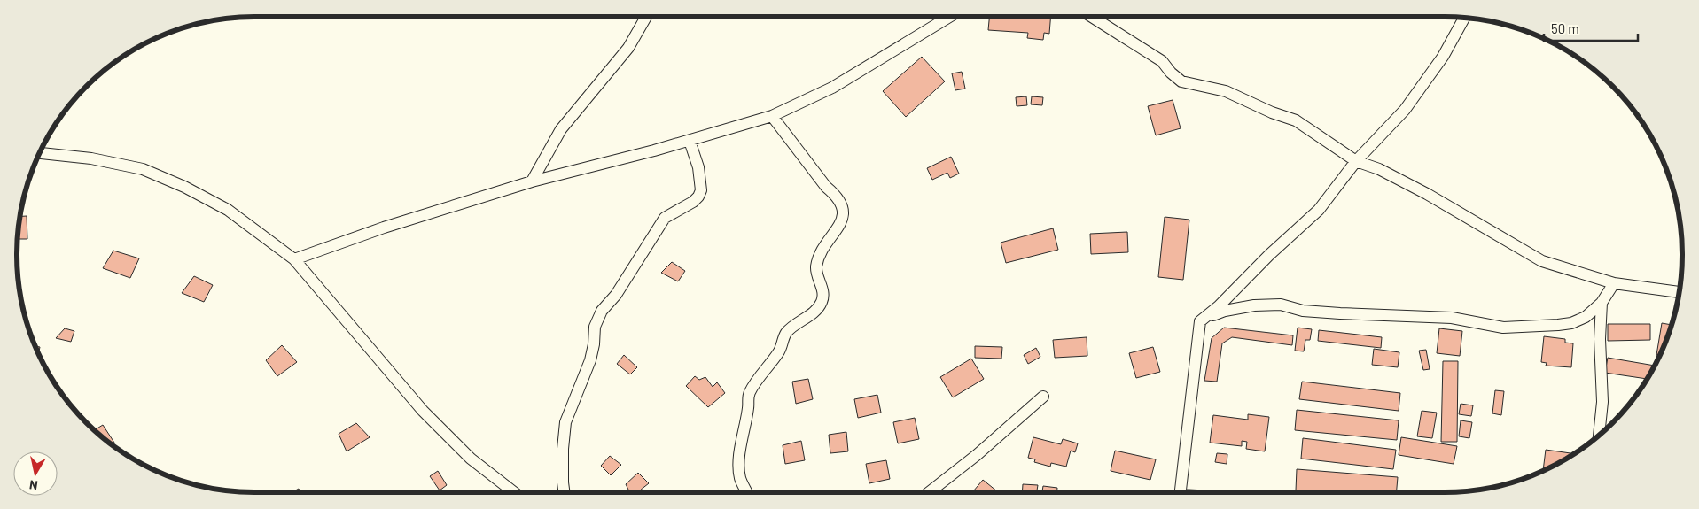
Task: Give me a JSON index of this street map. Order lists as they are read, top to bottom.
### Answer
{
  "scale_bar": "50 m",
  "north": "bottom"
}
